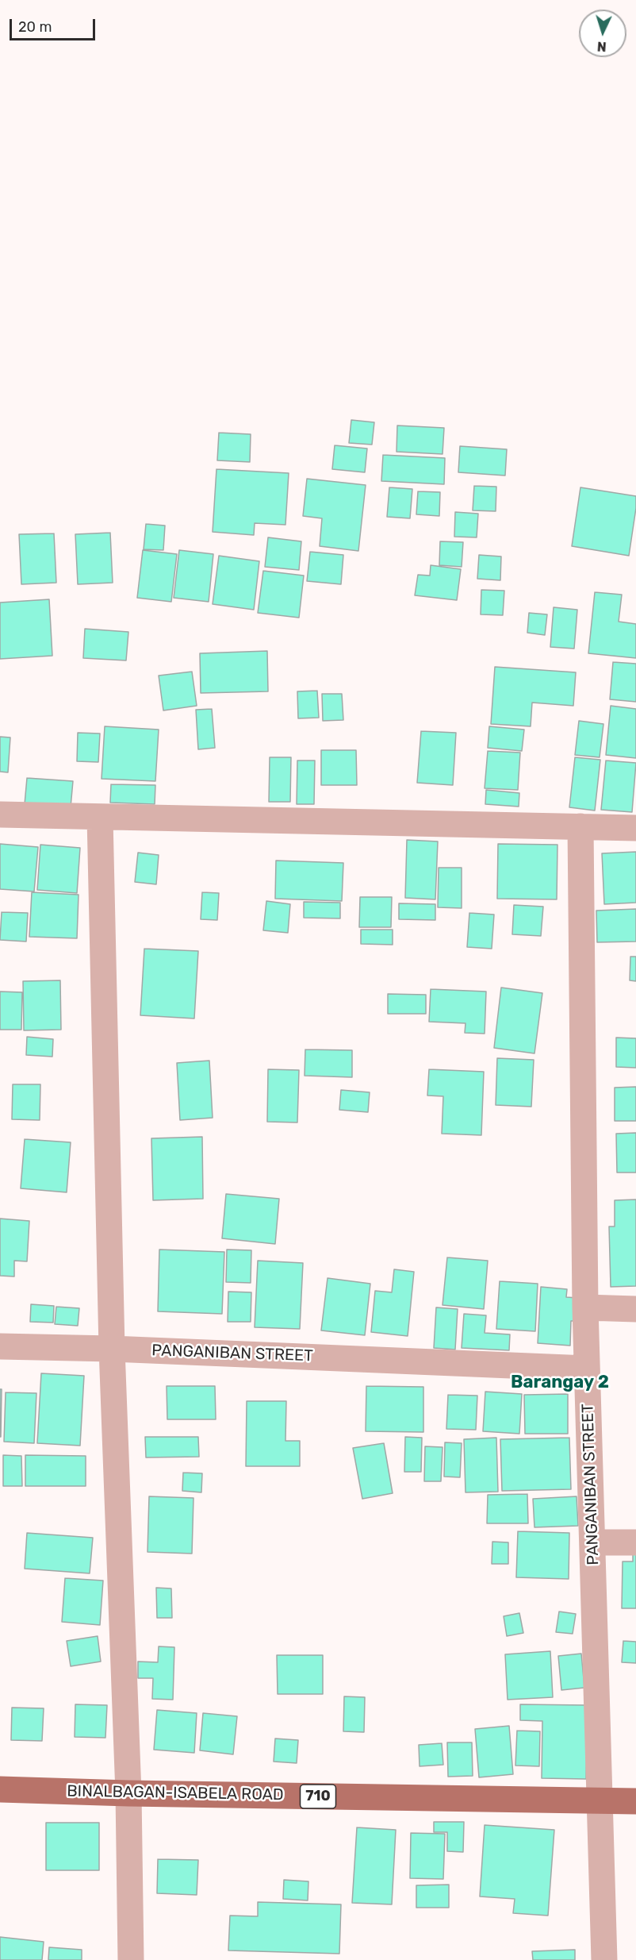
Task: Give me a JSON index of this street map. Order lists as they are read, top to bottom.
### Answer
{
  "streets": {
    "main road": ["BINALBAGAN-ISABELA ROAD", "710"],
    "street": ["PANGANIBAN STREET"]
  },
  "crossings": [
    ["PANGANIBAN STREET", "BINALBAGAN-ISABELA ROAD"]
  ],
  "districts": ["Barangay 2"],
  "scale_bar": "20 m",
  "north": "bottom"
}
